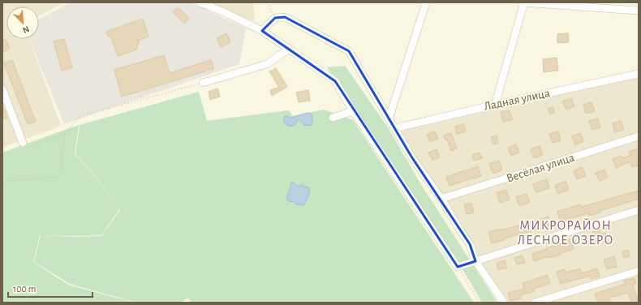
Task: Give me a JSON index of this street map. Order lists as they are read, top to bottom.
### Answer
{
  "streets": {
    "street": ["Ладная улица", "Весёлая улица"]
  },
  "districts": ["МИКРОРАЙОН ЛЕСНОЕ ОЗЕРО"],
  "scale_bar": "100 m",
  "north": "bottom right"
}
